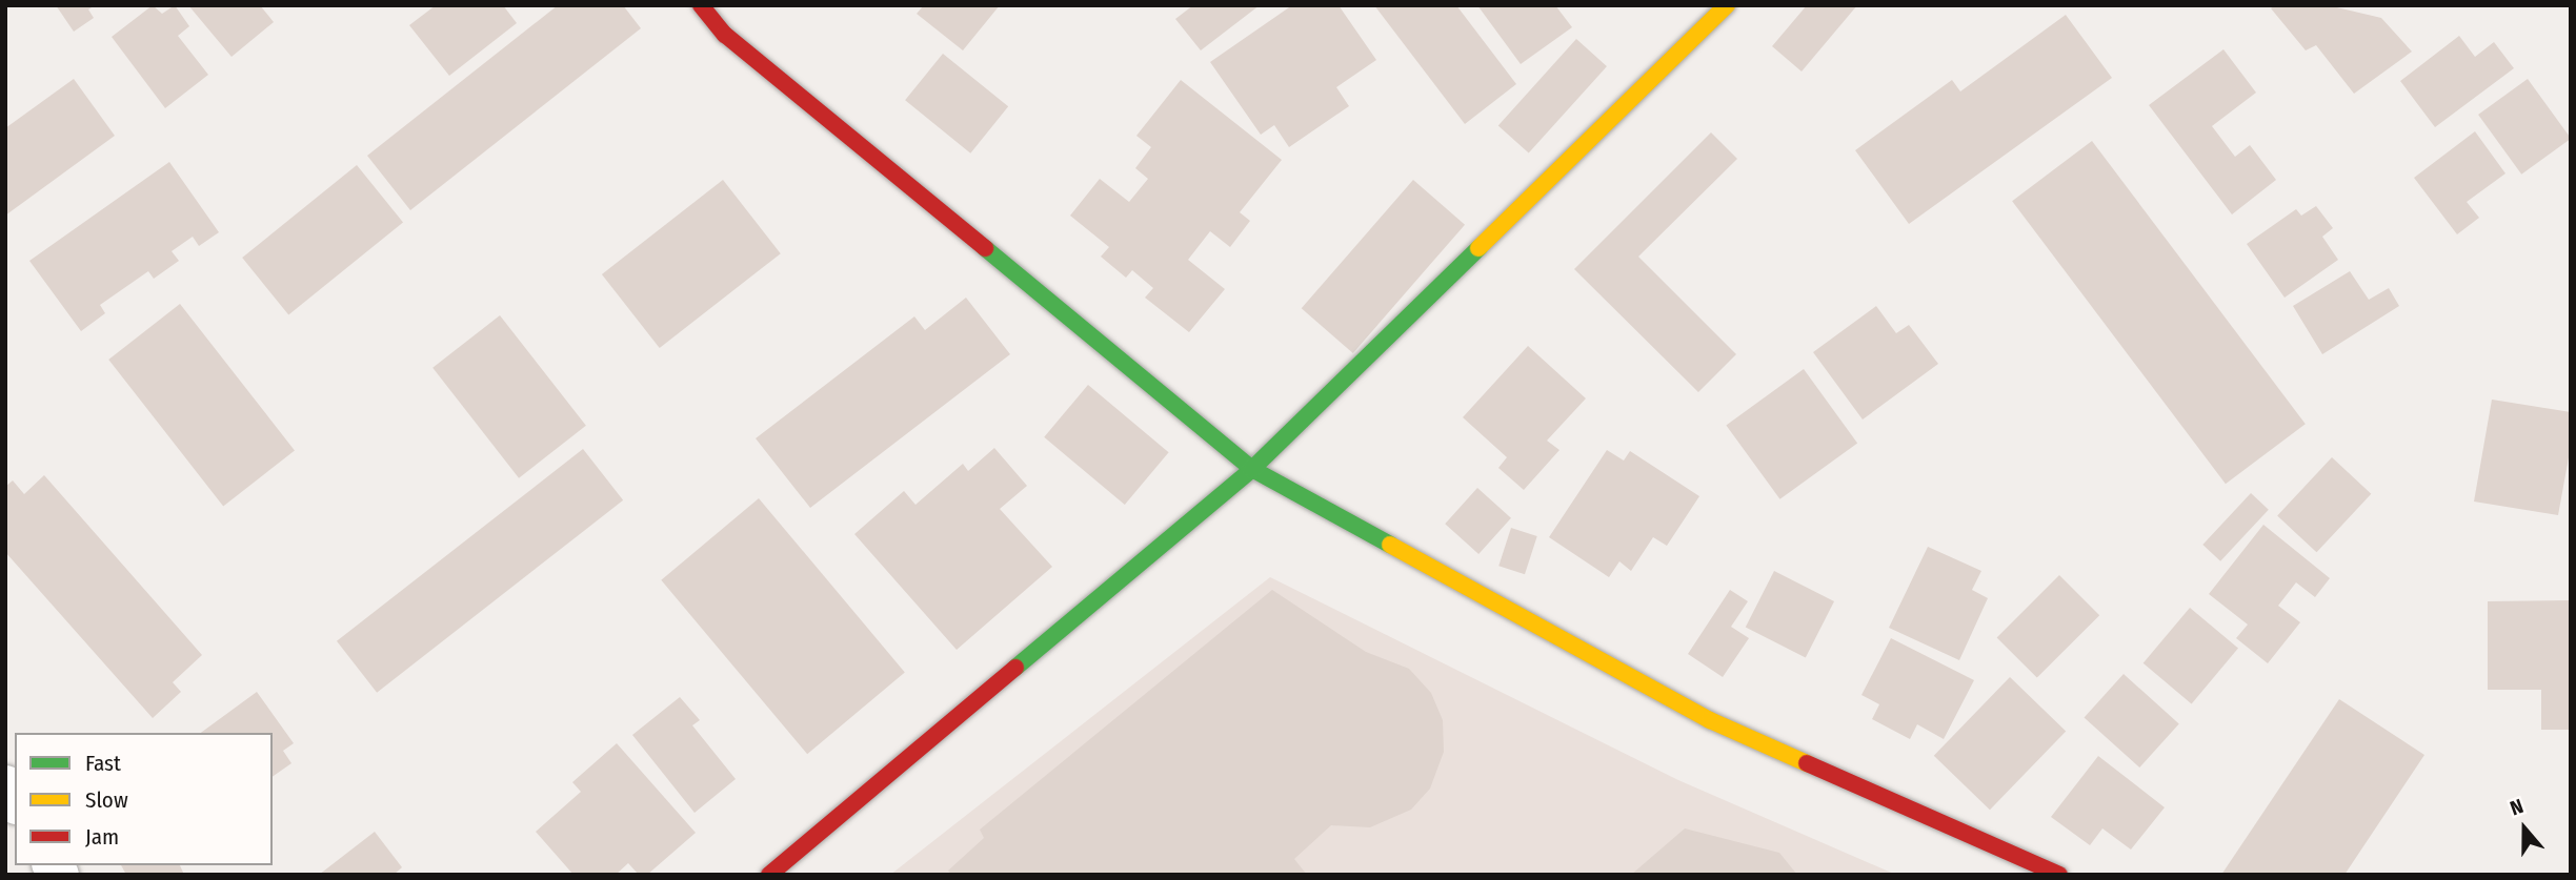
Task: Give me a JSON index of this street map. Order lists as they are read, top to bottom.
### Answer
{
  "legend": ["Fast", "Slow", "Jam"],
  "north": "top"
}
